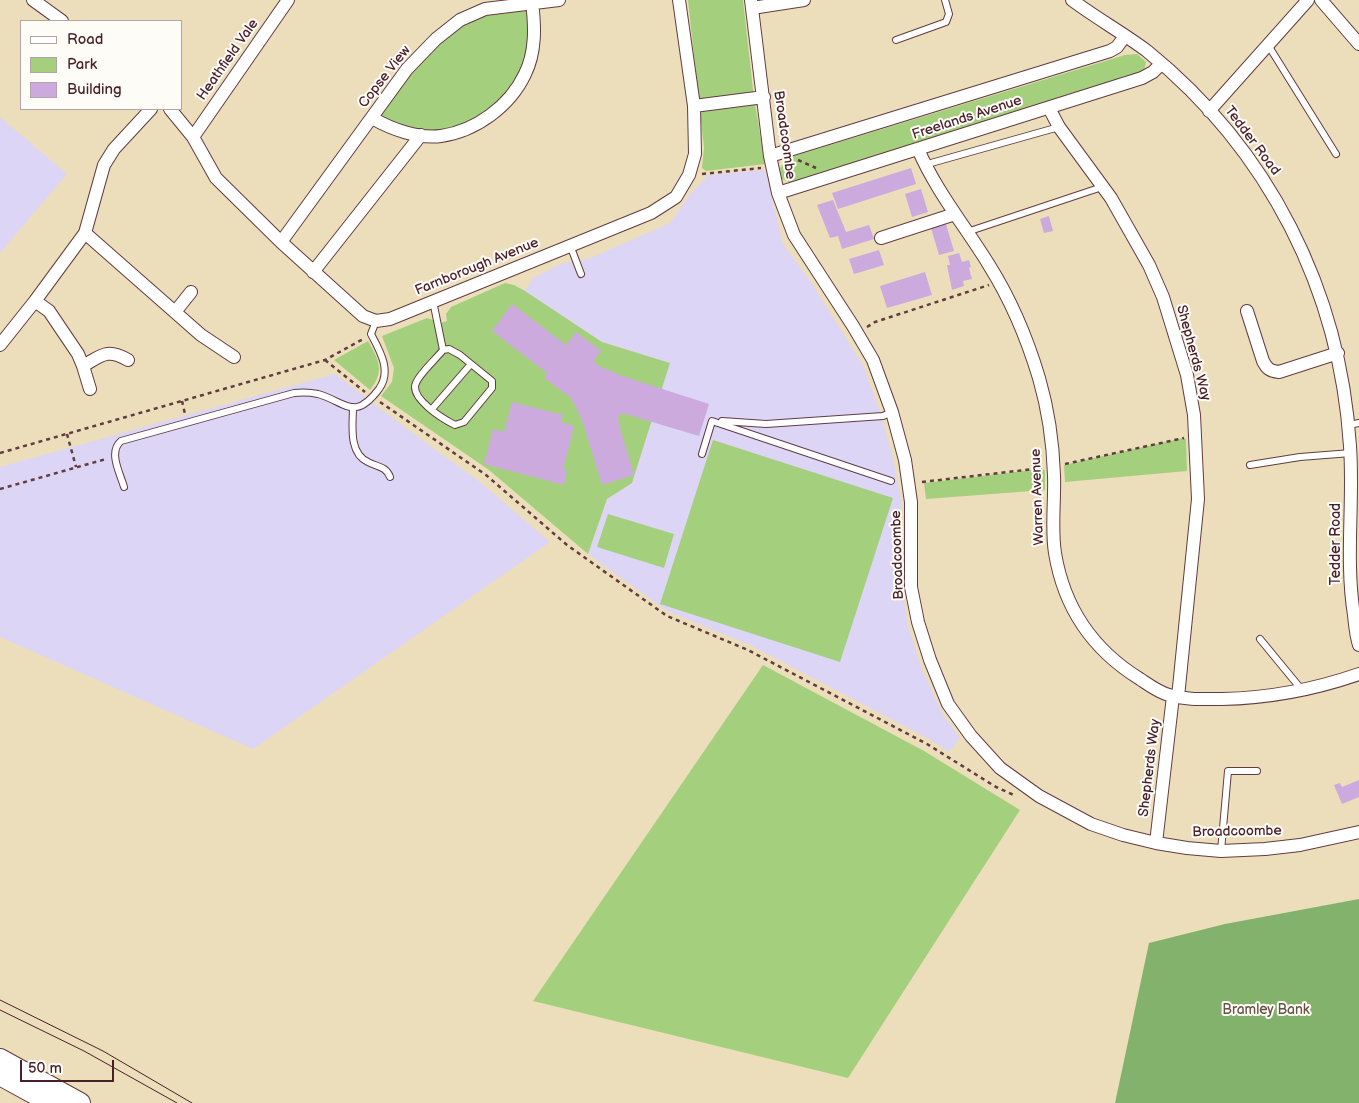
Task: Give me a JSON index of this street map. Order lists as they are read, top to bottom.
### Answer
{
  "streets": {
    "street": [
      "Heathfield Vale",
      "Copse View",
      "Freelands Avenue",
      "Broadcoombe",
      "Tedder Road",
      "Farnborough Avenue",
      "Shepherds Way",
      "Warren Avenue"
    ]
  },
  "crossings": [
    ["Freelands Avenue", "Broadcoombe"],
    ["Freelands Avenue", "Tedder Road"],
    ["Freelands Avenue", "Shepherds Way"],
    ["Freelands Avenue", "Warren Avenue"],
    ["Broadcoombe", "Shepherds Way"],
    ["Shepherds Way", "Warren Avenue"]
  ],
  "parks": ["Bramley Bank"],
  "legend": ["Road", "Park", "Building"],
  "scale_bar": "50 m"
}
